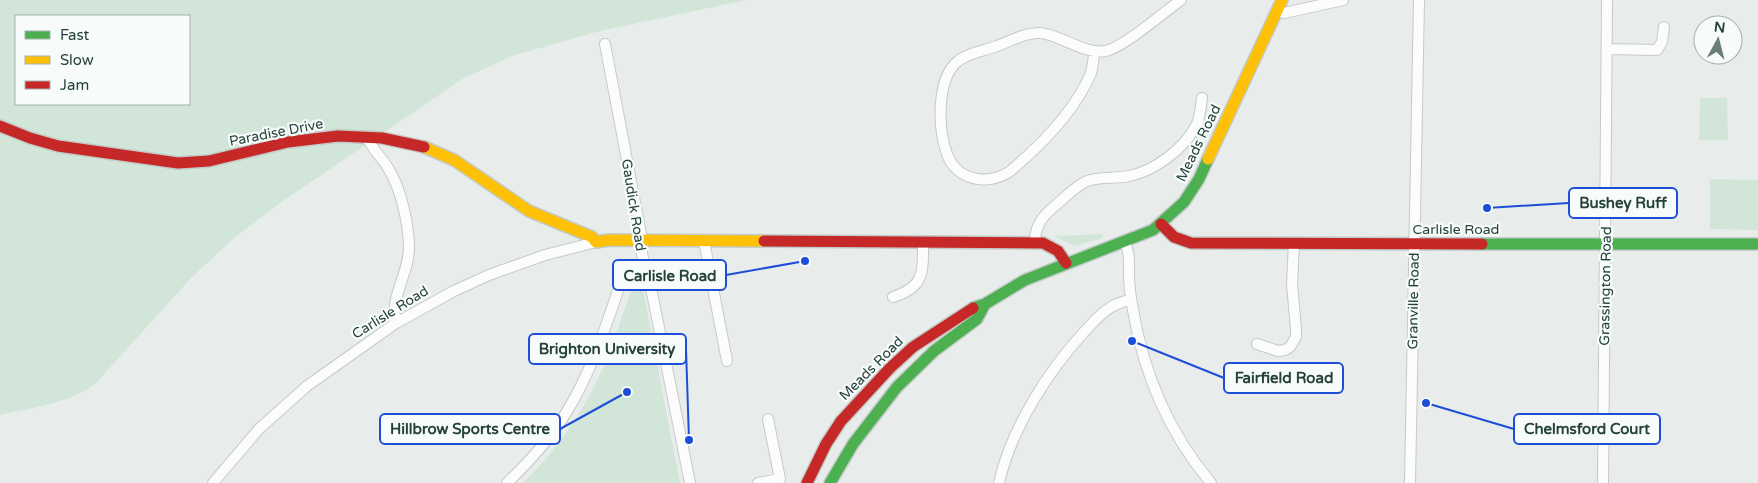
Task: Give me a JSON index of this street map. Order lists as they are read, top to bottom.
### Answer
{
  "streets": {
    "street": [
      "Paradise Drive",
      "Meads Road",
      "Gaudick Road",
      "Carlisle Road",
      "Grassington Road",
      "Granville Road"
    ]
  },
  "crossings": [
    ["Paradise Drive", "Carlisle Road"],
    ["Meads Road", "Carlisle Road"],
    ["Gaudick Road", "Carlisle Road"],
    ["Carlisle Road", "Grassington Road"],
    ["Carlisle Road", "Granville Road"]
  ],
  "places": [
    "Bushey Ruff",
    "Carlisle Road",
    "Fairfield Road",
    "Hillbrow Sports Centre",
    "Chelmsford Court",
    "Brighton University"
  ],
  "legend": ["Fast", "Slow", "Jam"],
  "north": "top"
}
